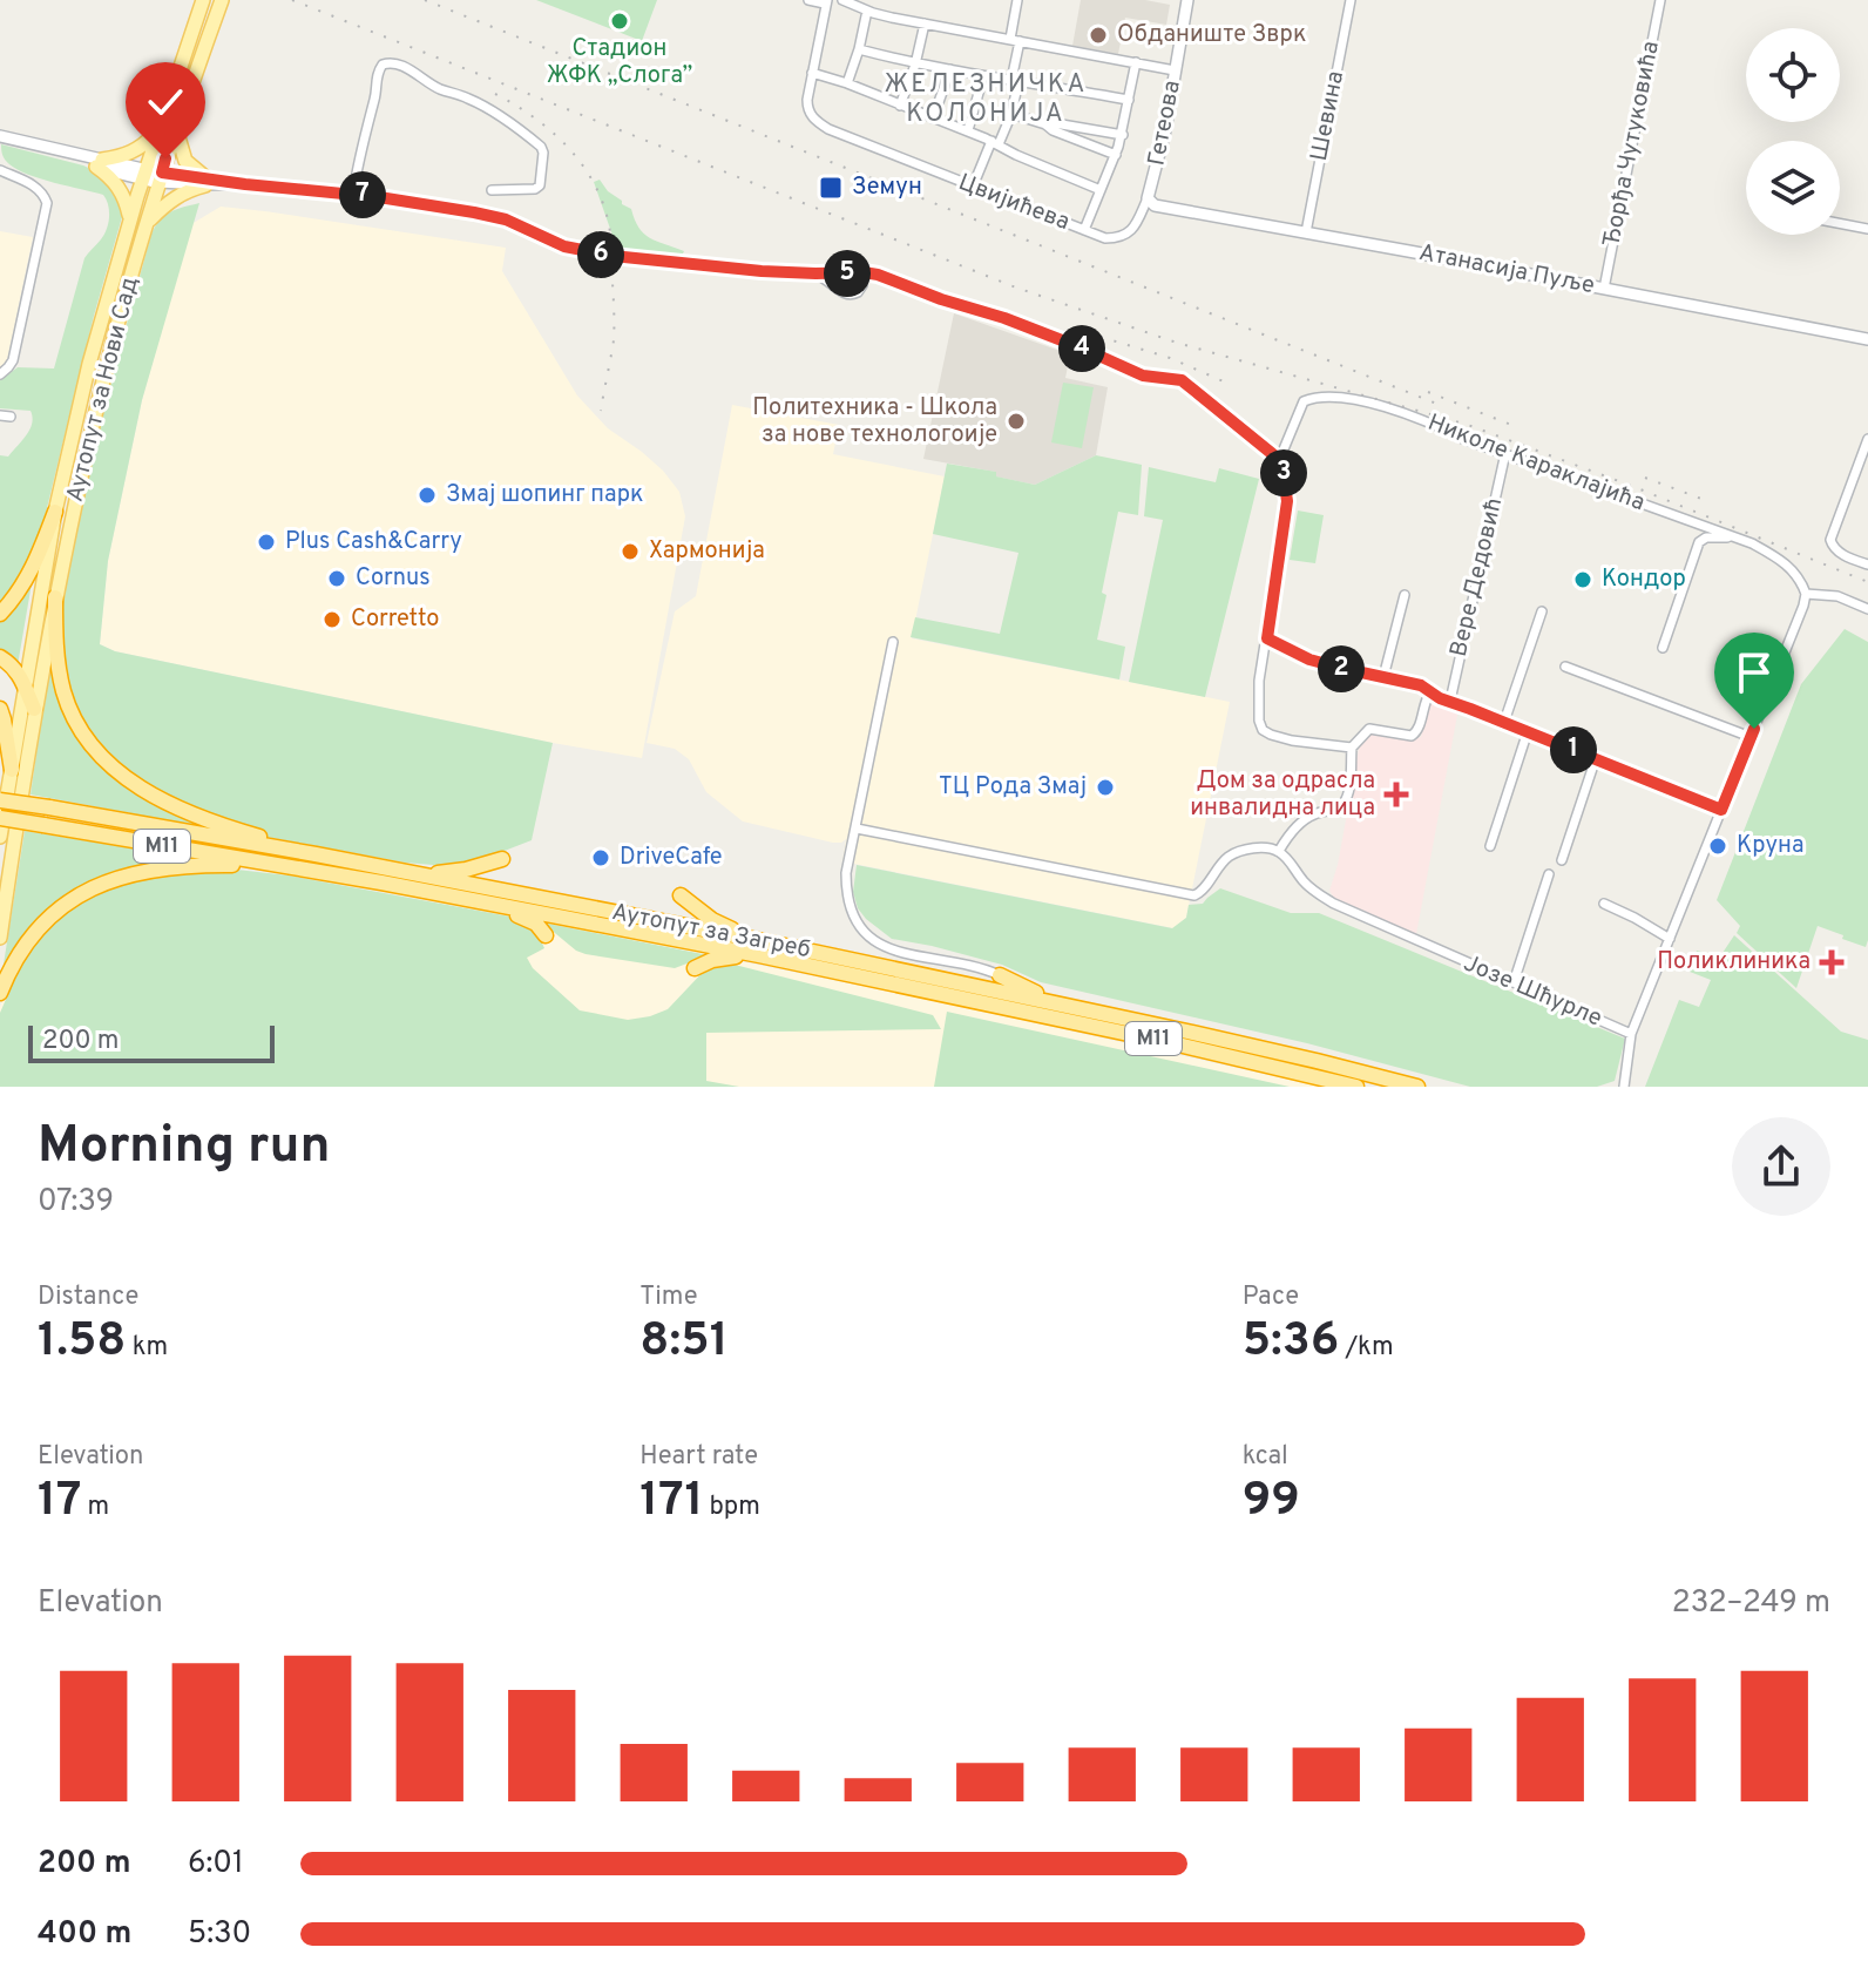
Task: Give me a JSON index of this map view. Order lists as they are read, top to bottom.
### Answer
{
  "streets": {
    "highway": ["M11", "Аутопут за Загреб"],
    "main road": ["Аутопут за Нови Сад"],
    "street": [
      "Шевина",
      "Гетеова",
      "Ђорђа Чутуковића",
      "Цвијићева",
      "Атанасија Пуље",
      "Николе Караклајића",
      "Вере Дедовић",
      "Јозе Шћурле"
    ]
  },
  "crossings": [
    ["Шевина", "Атанасија Пуље"],
    ["Гетеова", "Цвијићева"],
    ["Гетеова", "Атанасија Пуље"],
    ["Ђорђа Чутуковића", "Атанасија Пуље"],
    ["Аутопут за Нови Сад", "Аутопут за Загреб"],
    ["Николе Караклајића", "Вере Дедовић"],
    ["Николе Караклајића", "Јозе Шћурле"]
  ],
  "districts": ["ЖЕЛЕЗНИЧКА КОЛОНИЈА"],
  "places": {
    "other": [
      "Стадион ЖФК „Слога”",
      "Обданиште Зврк",
      "Политехника - Школа за нове технологоије",
      "Змај шопинг парк",
      "Plus Cash&Carry",
      "Хармонија",
      "Cornus",
      "Кондор",
      "Corretto",
      "ТЦ Рода Змај",
      "Круна",
      "DriveCafe"
    ],
    "transit": ["Земун"],
    "health": ["Дом за одрасла инвалидна лица", "Поликлиника"]
  },
  "scale_bar": "200 m",
  "page": {
    "pins": [
      "7",
      "6",
      "5",
      "4",
      "3",
      "2",
      "1"
    ],
    "scale": "200 m",
    "heading": ["Morning run", "07:39"],
    "stats": [
      ["Distance", "1.58 km"],
      ["Time", "8:51"],
      ["Pace", "5:36 /km"],
      ["Elevation", "17 m"],
      ["Heart rate", "171 bpm"],
      ["kcal", "99"]
    ],
    "chart": ["Elevation", "232–249 m"],
    "list": [
      {
        "name": "200 m",
        "note": "6:01"
      },
      {
        "name": "400 m",
        "note": "5:30"
      }
    ]
  }
}
